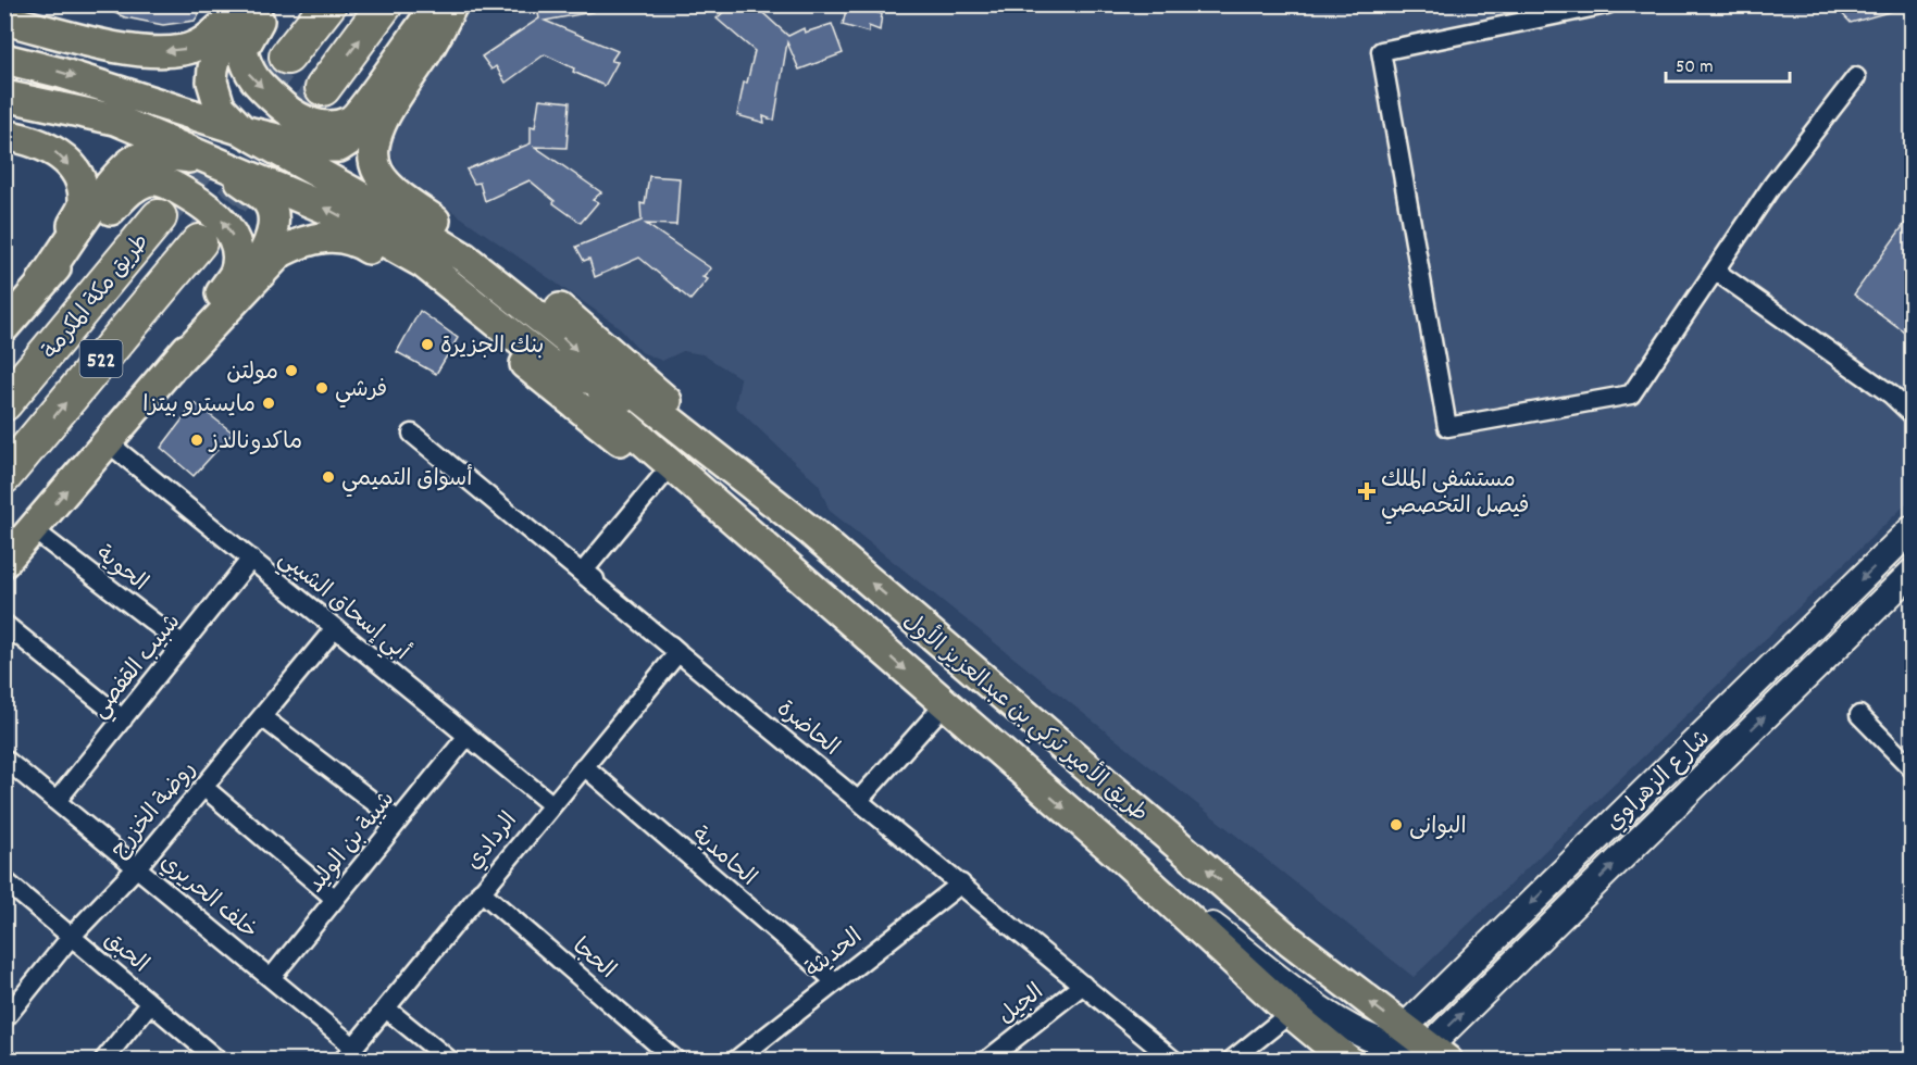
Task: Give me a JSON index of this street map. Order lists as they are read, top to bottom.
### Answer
{
  "streets": {
    "highway": ["طريق مكة المكرمة", "522"],
    "main road": ["طريق الأمير تركي بن عبدالعزيز الأول"],
    "street": [
      "الحوية",
      "أبي إسحاق الشيبي",
      "شبيب القفصي",
      "الحاضرة",
      "شارع الزهراوي",
      "روضة الخزرج",
      "الردادي",
      "شيبة بن الوليد",
      "الحامدية",
      "خلف الحريري",
      "الحبق",
      "الحديثة",
      "الحجا",
      "الجيل"
    ]
  },
  "crossings": [
    ["الحوية", "شبيب القفصي"],
    ["أبي إسحاق الشيبي", "شبيب القفصي"],
    ["أبي إسحاق الشيبي", "روضة الخزرج"],
    ["أبي إسحاق الشيبي", "الردادي"],
    ["أبي إسحاق الشيبي", "شيبة بن الوليد"],
    ["شبيب القفصي", "خلف الحريري"],
    ["طريق الأمير تركي بن عبدالعزيز الأول", "شارع الزهراوي"],
    ["الحاضرة", "الردادي"],
    ["الحاضرة", "الحديثة"],
    ["الحاضرة", "الجيل"],
    ["روضة الخزرج", "خلف الحريري"],
    ["روضة الخزرج", "الحبق"],
    ["الردادي", "الحامدية"],
    ["الردادي", "خلف الحريري"],
    ["الردادي", "الحجا"],
    ["شيبة بن الوليد", "خلف الحريري"],
    ["الحامدية", "الحديثة"]
  ],
  "places": {
    "other": [
      "بنك الجزيرة",
      "مولتن",
      "فرشي",
      "مايسترو بيتزا",
      "ماكدونالدز",
      "أسواق التميمي",
      "البوانى"
    ],
    "health": ["مستشفى الملك فيصل التخصصي"]
  },
  "scale_bar": "50 m"
}
